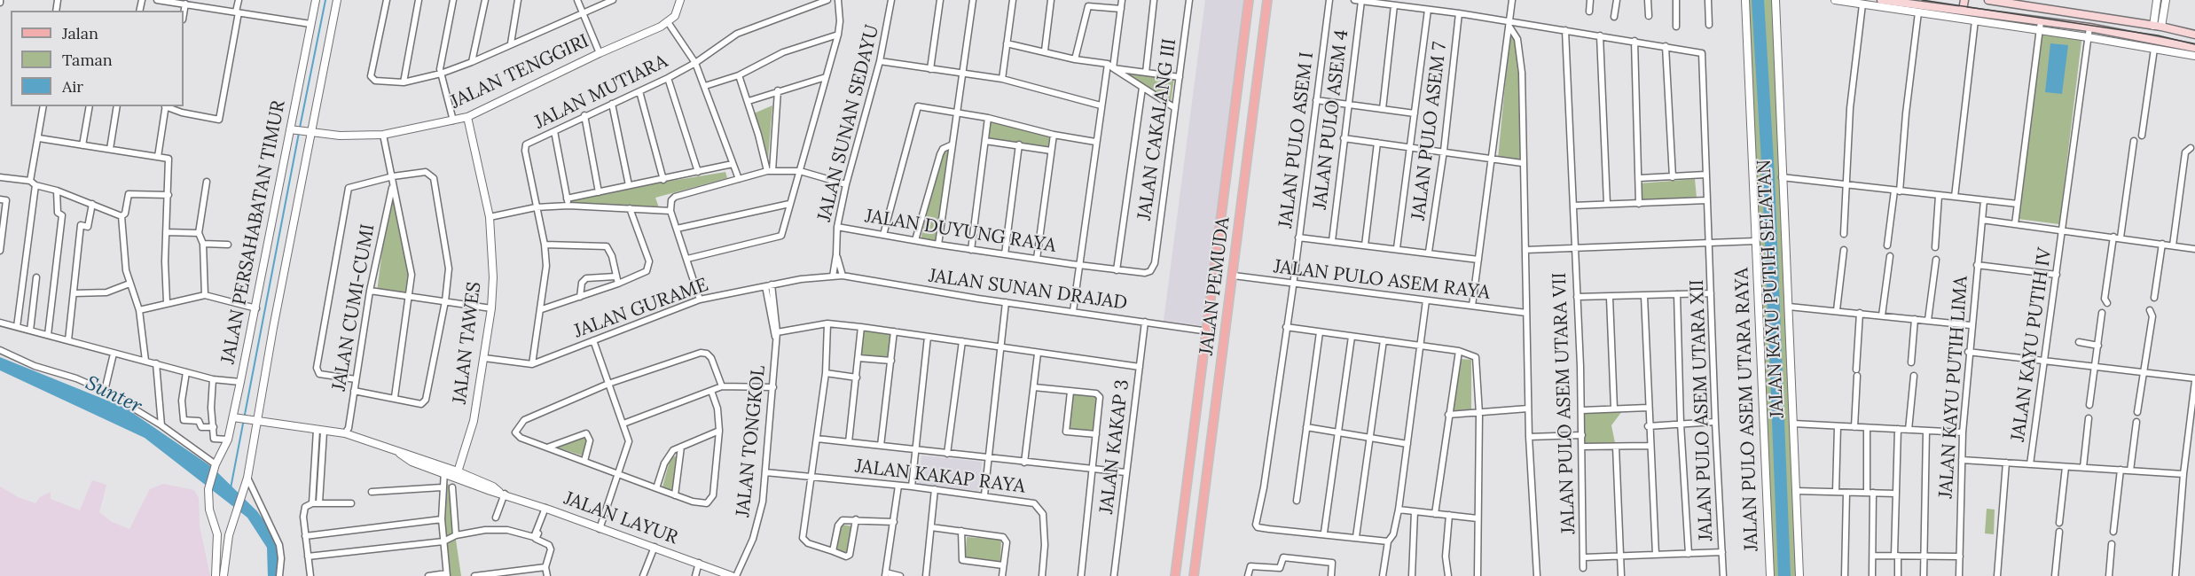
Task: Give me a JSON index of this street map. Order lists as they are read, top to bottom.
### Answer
{
  "streets": {
    "main road": ["JALAN PEMUDA"],
    "street": [
      "JALAN TENGGIRI",
      "JALAN MUTIARA",
      "JALAN PULO ASEM 4",
      "JALAN SUNAN SEDAYU",
      "JALAN CAKALANG III",
      "JALAN PULO ASEM 7",
      "JALAN PULO ASEM I",
      "JALAN DUYUNG RAYA",
      "JALAN PERSAHABATAN TIMUR",
      "JALAN PULO ASEM RAYA",
      "JALAN KAYU PUTIH SELATAN",
      "JALAN SUNAN DRAJAD",
      "JALAN CUMI-CUMI",
      "JALAN GURAME",
      "JALAN TAWES",
      "JALAN KAYU PUTIH IV",
      "JALAN KAYU PUTIH LIMA",
      "JALAN PULO ASEM UTARA VII",
      "JALAN PULO ASEM UTARA RAYA",
      "JALAN PULO ASEM UTARA XII",
      "JALAN TONGKOL",
      "JALAN KAKAP 3",
      "JALAN KAKAP RAYA",
      "JALAN LAYUR"
    ]
  },
  "crossings": [
    ["JALAN TENGGIRI", "JALAN PERSAHABATAN TIMUR"],
    ["JALAN TENGGIRI", "JALAN TAWES"],
    ["JALAN SUNAN SEDAYU", "JALAN DUYUNG RAYA"],
    ["JALAN SUNAN SEDAYU", "JALAN SUNAN DRAJAD"],
    ["JALAN SUNAN SEDAYU", "JALAN GURAME"],
    ["JALAN CAKALANG III", "JALAN DUYUNG RAYA"],
    ["JALAN PULO ASEM I", "JALAN PULO ASEM RAYA"],
    ["JALAN PERSAHABATAN TIMUR", "JALAN LAYUR"],
    ["JALAN PULO ASEM RAYA", "JALAN PEMUDA"],
    ["JALAN PEMUDA", "JALAN SUNAN DRAJAD"],
    ["JALAN SUNAN DRAJAD", "JALAN GURAME"],
    ["JALAN SUNAN DRAJAD", "JALAN KAKAP 3"],
    ["JALAN CUMI-CUMI", "JALAN LAYUR"],
    ["JALAN GURAME", "JALAN TAWES"],
    ["JALAN GURAME", "JALAN TONGKOL"],
    ["JALAN TAWES", "JALAN LAYUR"],
    ["JALAN PULO ASEM UTARA VII", "JALAN PULO ASEM UTARA RAYA"],
    ["JALAN PULO ASEM UTARA RAYA", "JALAN PULO ASEM UTARA XII"],
    ["JALAN TONGKOL", "JALAN KAKAP RAYA"]
  ],
  "water": ["Sunter"],
  "legend": ["Jalan", "Taman", "Air"]
}
